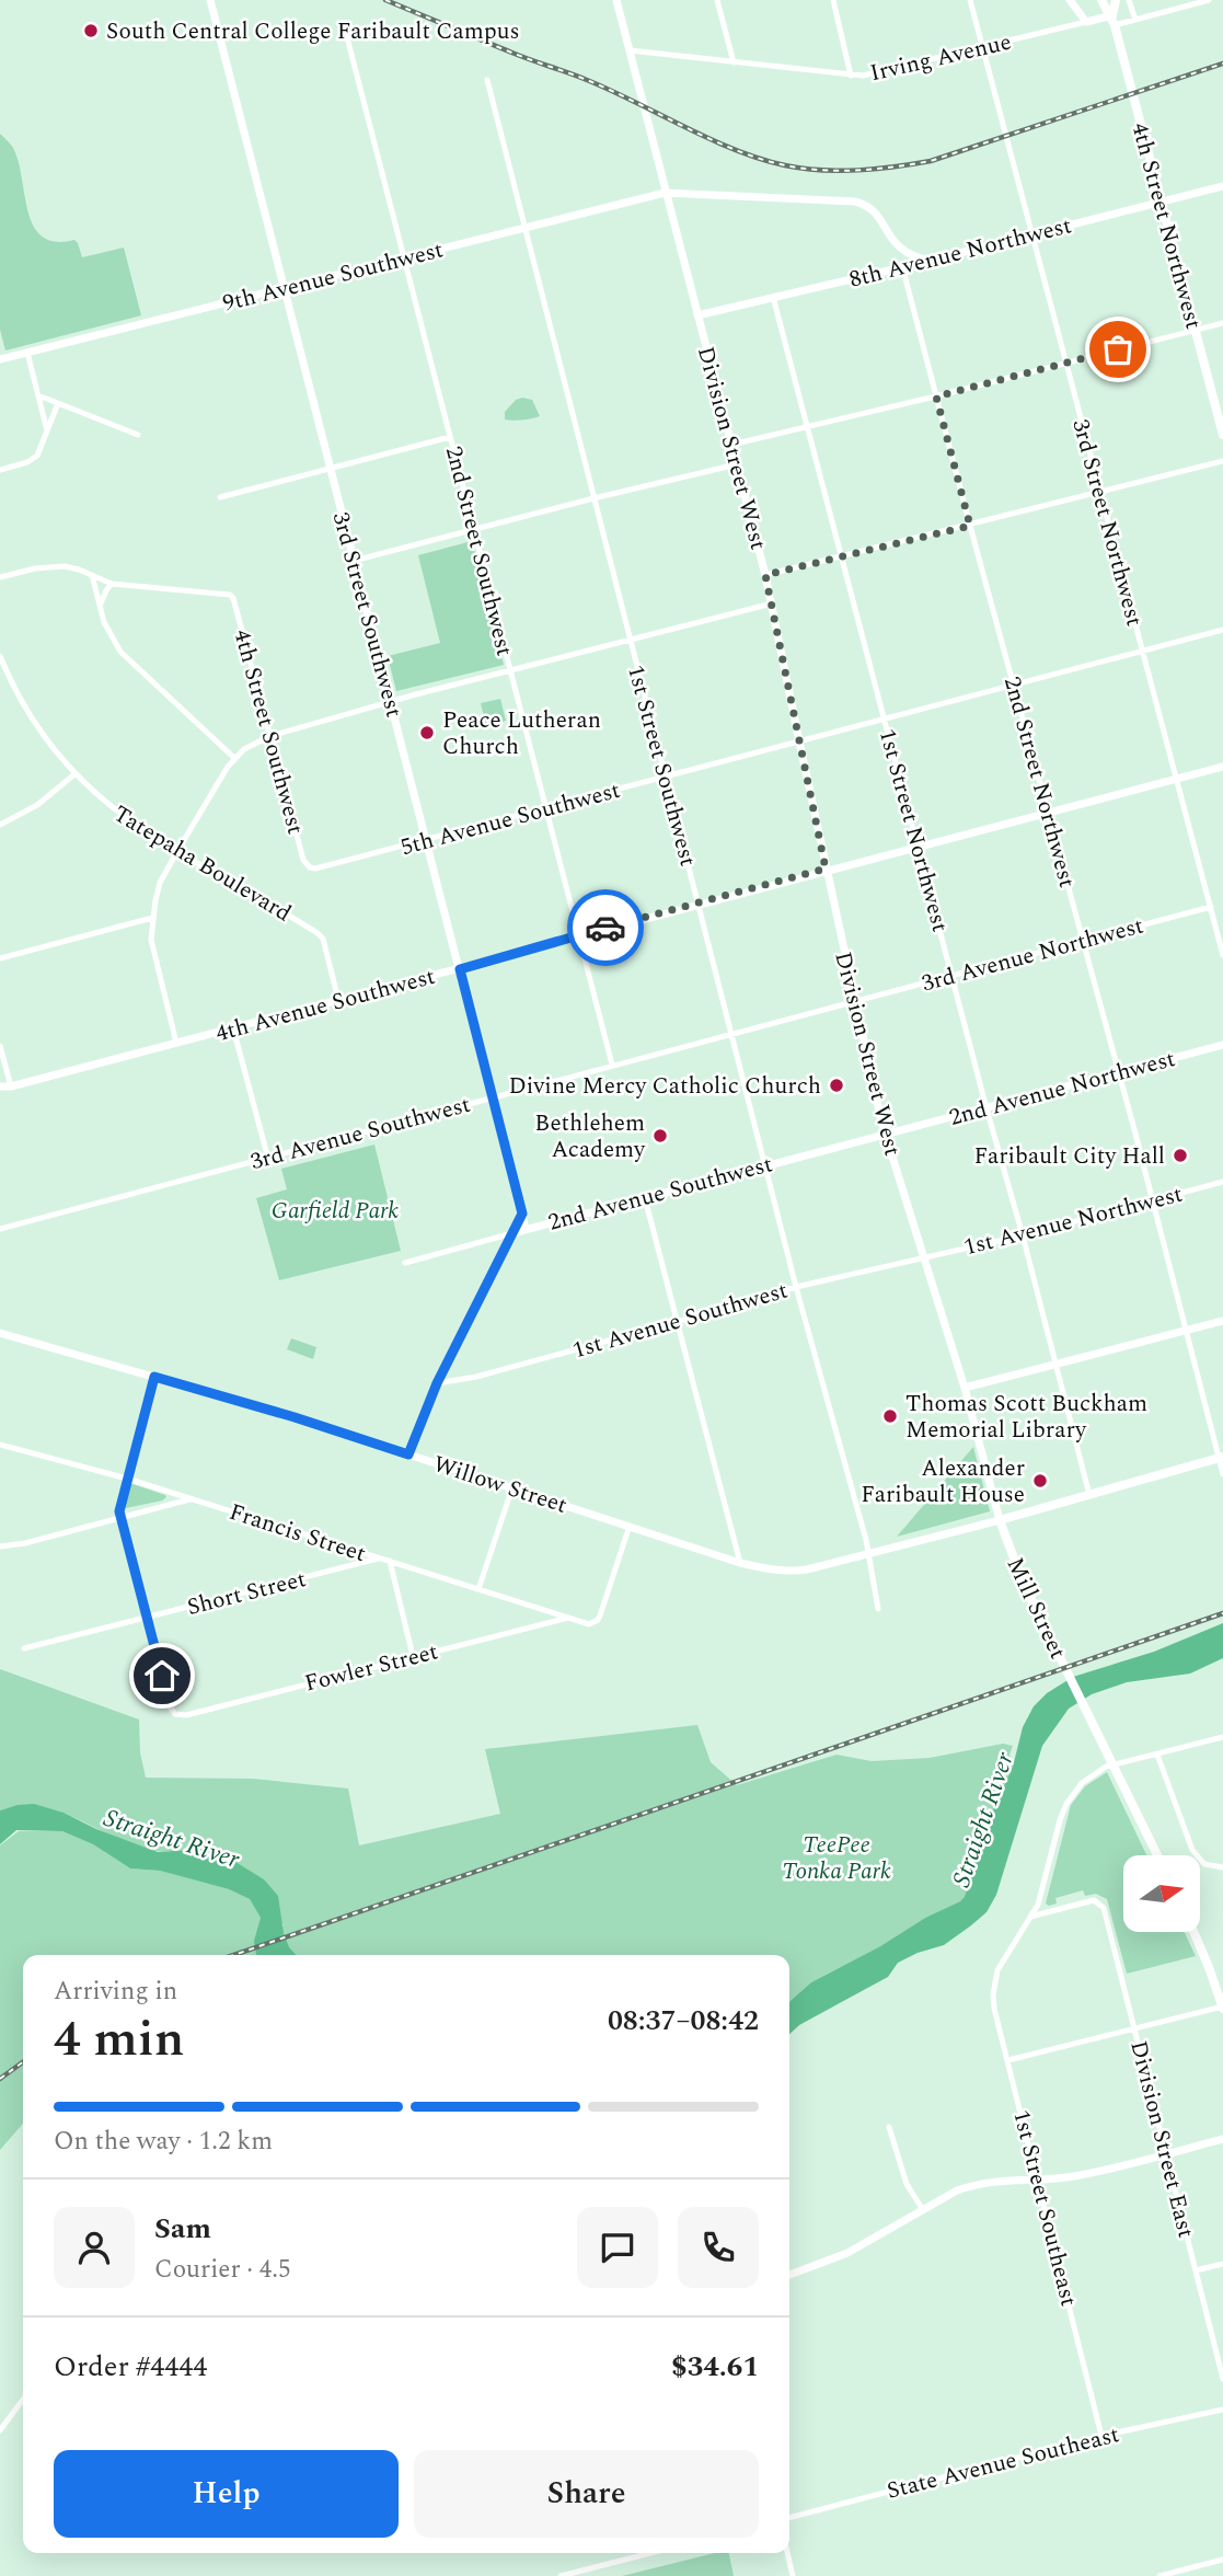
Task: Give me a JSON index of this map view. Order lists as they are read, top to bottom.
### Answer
{
  "streets": {
    "main road": ["4th Street Northwest", "Mill Street"],
    "street": [
      "Irving Avenue",
      "8th Avenue Northwest",
      "9th Avenue Southwest",
      "Division Street West",
      "3rd Street Northwest",
      "2nd Street Southwest",
      "3rd Street Southwest",
      "4th Street Southwest",
      "1st Street Southwest",
      "2nd Street Northwest",
      "5th Avenue Southwest",
      "1st Street Northwest",
      "Tatepaha Boulevard",
      "3rd Avenue Northwest",
      "4th Avenue Southwest",
      "2nd Avenue Northwest",
      "3rd Avenue Southwest",
      "2nd Avenue Southwest",
      "1st Avenue Northwest",
      "1st Avenue Southwest",
      "Willow Street",
      "Francis Street",
      "Short Street",
      "Fowler Street",
      "Division Street East",
      "1st Street Southeast",
      "State Avenue Southeast"
    ]
  },
  "crossings": [
    ["Irving Avenue", "4th Street Northwest"],
    ["Irving Avenue", "Division Street West"],
    ["Irving Avenue", "3rd Street Northwest"],
    ["4th Street Northwest", "8th Avenue Northwest"],
    ["8th Avenue Northwest", "Division Street West"],
    ["8th Avenue Northwest", "3rd Street Northwest"],
    ["8th Avenue Northwest", "2nd Street Northwest"],
    ["8th Avenue Northwest", "1st Street Northwest"],
    ["9th Avenue Southwest", "Division Street West"],
    ["9th Avenue Southwest", "2nd Street Southwest"],
    ["9th Avenue Southwest", "3rd Street Southwest"],
    ["9th Avenue Southwest", "1st Street Southwest"],
    ["9th Avenue Southwest", "2nd Street Northwest"],
    ["Division Street West", "5th Avenue Southwest"],
    ["Division Street West", "3rd Avenue Northwest"],
    ["Division Street West", "4th Avenue Southwest"],
    ["Division Street West", "3rd Avenue Southwest"],
    ["Division Street West", "1st Avenue Northwest"],
    ["Division Street West", "1st Avenue Southwest"],
    ["3rd Street Northwest", "5th Avenue Southwest"],
    ["3rd Street Northwest", "3rd Avenue Northwest"],
    ["3rd Street Northwest", "4th Avenue Southwest"],
    ["2nd Street Southwest", "5th Avenue Southwest"],
    ["2nd Street Southwest", "4th Avenue Southwest"],
    ["2nd Street Southwest", "3rd Avenue Southwest"],
    ["3rd Street Southwest", "5th Avenue Southwest"],
    ["3rd Street Southwest", "4th Avenue Southwest"],
    ["3rd Street Southwest", "3rd Avenue Southwest"],
    ["3rd Street Southwest", "2nd Avenue Southwest"],
    ["4th Street Southwest", "5th Avenue Southwest"],
    ["1st Street Southwest", "5th Avenue Southwest"],
    ["1st Street Southwest", "4th Avenue Southwest"],
    ["1st Street Southwest", "3rd Avenue Southwest"],
    ["1st Street Southwest", "2nd Avenue Southwest"],
    ["1st Street Southwest", "1st Avenue Southwest"],
    ["1st Street Southwest", "Willow Street"],
    ["2nd Street Northwest", "5th Avenue Southwest"],
    ["2nd Street Northwest", "3rd Avenue Northwest"],
    ["2nd Street Northwest", "4th Avenue Southwest"],
    ["2nd Street Northwest", "2nd Avenue Northwest"],
    ["2nd Street Northwest", "1st Avenue Northwest"],
    ["5th Avenue Southwest", "1st Street Northwest"],
    ["1st Street Northwest", "3rd Avenue Northwest"],
    ["1st Street Northwest", "4th Avenue Southwest"],
    ["1st Street Northwest", "2nd Avenue Northwest"],
    ["1st Street Northwest", "1st Avenue Northwest"],
    ["Tatepaha Boulevard", "4th Avenue Southwest"],
    ["3rd Avenue Northwest", "3rd Avenue Southwest"],
    ["2nd Avenue Northwest", "2nd Avenue Southwest"],
    ["1st Avenue Northwest", "1st Avenue Southwest"],
    ["Willow Street", "Francis Street"],
    ["Willow Street", "Mill Street"],
    ["Francis Street", "Short Street"],
    ["Francis Street", "Fowler Street"],
    ["Short Street", "Fowler Street"],
    ["Division Street East", "1st Street Southeast"],
    ["1st Street Southeast", "State Avenue Southeast"]
  ],
  "water": ["Straight River"],
  "parks": ["Garfield Park", "TeePee Tonka Park"],
  "places": [
    "South Central College Faribault Campus",
    "Peace Lutheran Church",
    "Divine Mercy Catholic Church",
    "Bethlehem Academy",
    "Faribault City Hall",
    "Thomas Scott Buckham Memorial Library",
    "Alexander Faribault House"
  ],
  "north": "right",
  "page": {
    "heading": ["4 min", "Arriving in", "08:37–08:42"],
    "panel": [
      "Sam",
      "Courier · 4.5",
      "Order #4444",
      "$34.61"
    ],
    "bar": "On the way · 1.2 km",
    "buttons": ["Help", "Share"]
  }
}
